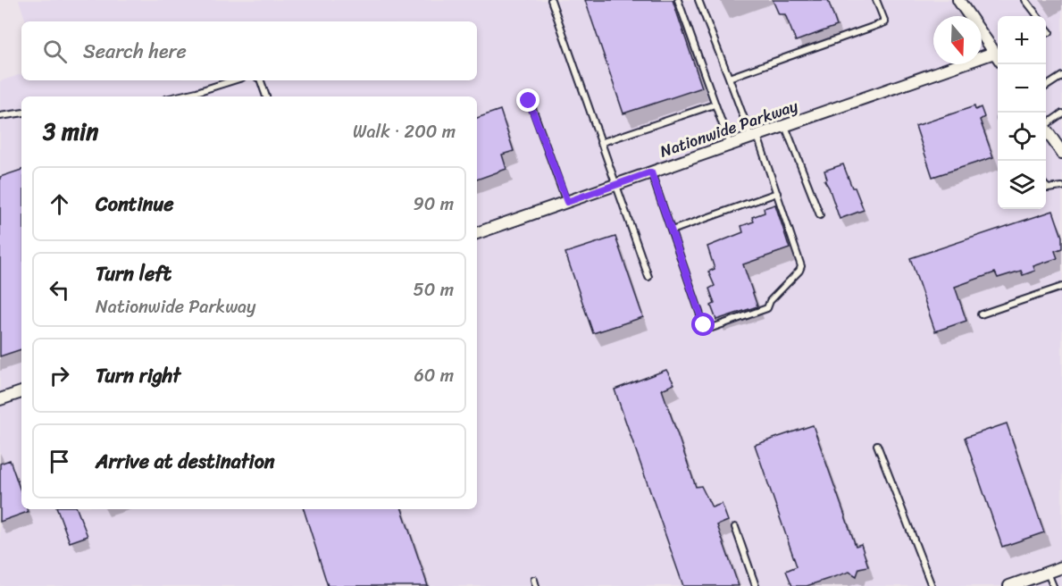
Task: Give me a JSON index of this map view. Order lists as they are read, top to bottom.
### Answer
{
  "streets": {
    "street": ["Nationwide Parkway"]
  },
  "north": "bottom",
  "page": {
    "map_buttons": ["+", "−"],
    "search": "Search here",
    "heading": ["3 min", "Walk · 200 m"],
    "list": [
      ["Continue", "90 m"],
      ["Turn left", "Nationwide Parkway", "50 m"],
      ["Turn right", "60 m"],
      "Arrive at destination"
    ]
  }
}
